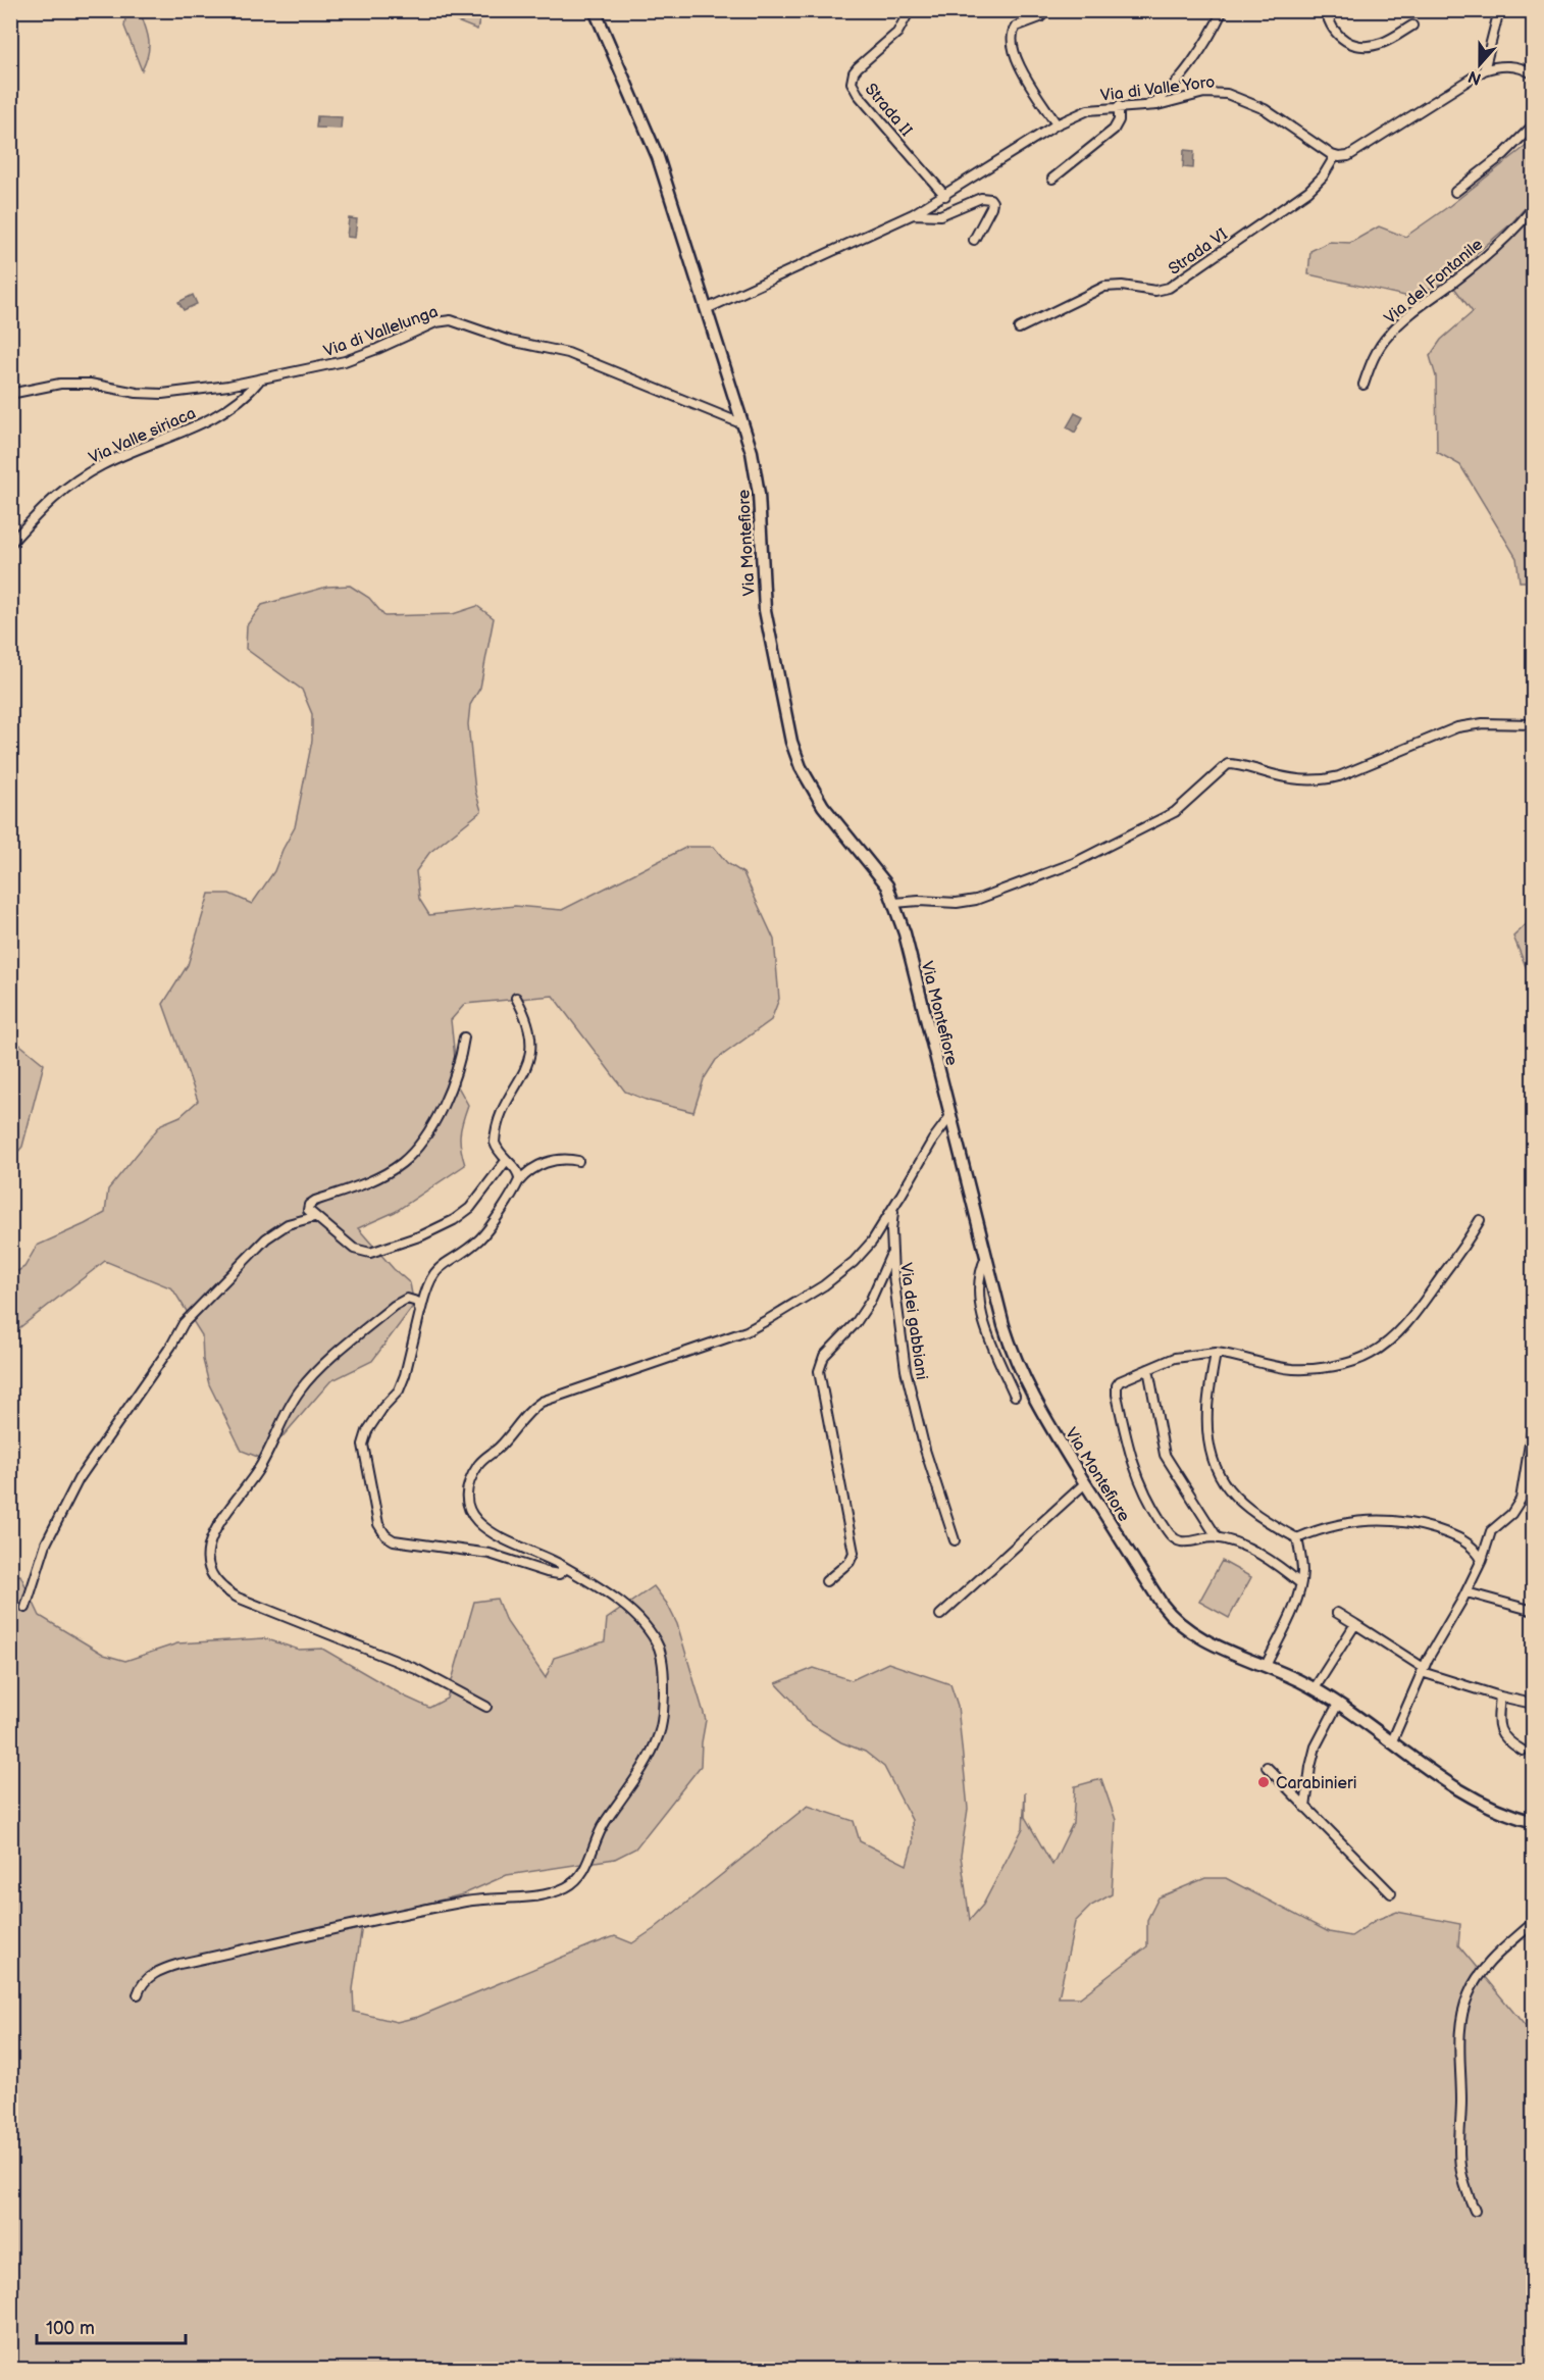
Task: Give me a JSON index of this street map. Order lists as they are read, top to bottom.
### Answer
{
  "streets": {
    "main road": ["Via Montefiore"],
    "street": [
      "Via di Valle Yoro",
      "Strada II",
      "Strada VI",
      "Via del Fontanile",
      "Via di Vallelunga",
      "Via Valle siriaca",
      "Via dei gabbiani"
    ]
  },
  "crossings": [
    ["Via di Valle Yoro", "Strada II"],
    ["Via di Valle Yoro", "Strada VI"],
    ["Via di Valle Yoro", "Via Montefiore"],
    ["Via di Vallelunga", "Via Valle siriaca"],
    ["Via di Vallelunga", "Via Montefiore"],
    ["Via Montefiore", "Via dei gabbiani"]
  ],
  "places": ["Carabinieri"],
  "scale_bar": "100 m",
  "north": "bottom"
}
